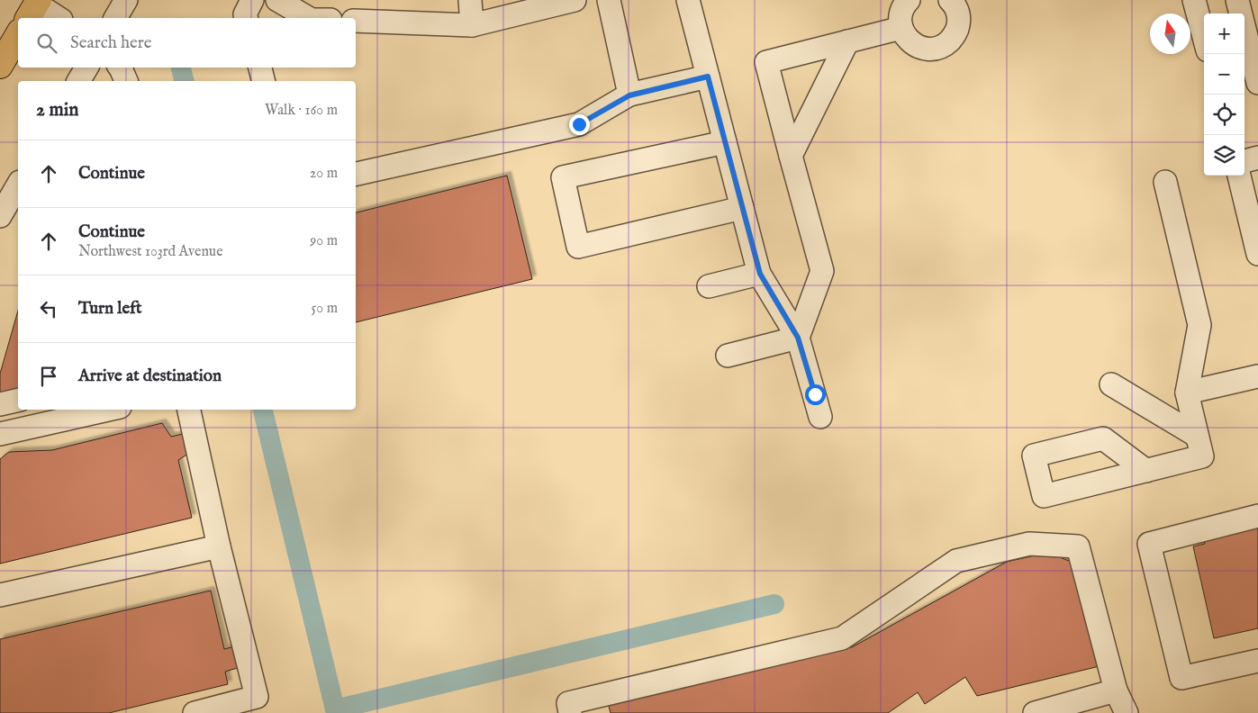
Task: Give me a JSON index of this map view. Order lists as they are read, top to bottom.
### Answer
{
  "north": "top",
  "page": {
    "map_buttons": ["+", "−"],
    "search": "Search here",
    "heading": ["2 min", "Walk · 160 m"],
    "list": [
      ["Continue", "20 m"],
      ["Continue", "Northwest 103rd Avenue", "90 m"],
      ["Turn left", "50 m"],
      "Arrive at destination"
    ]
  }
}
